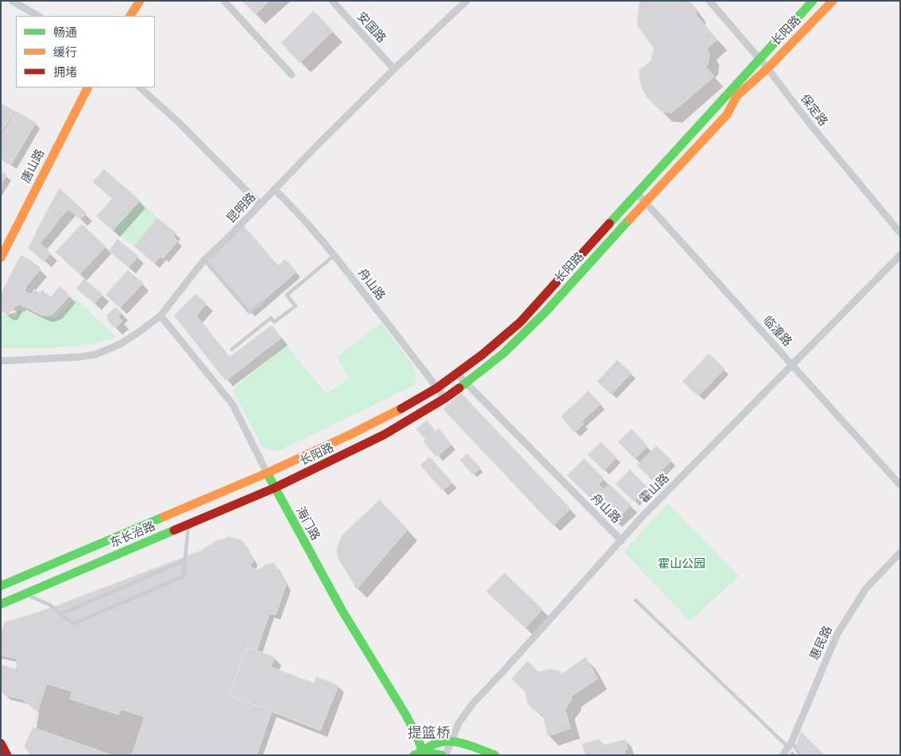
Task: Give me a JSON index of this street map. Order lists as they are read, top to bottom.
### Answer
{
  "streets": {
    "main road": [
      "长阳路",
      "唐山路",
      "海门路",
      "东长治路"
    ],
    "street": [
      "安国路",
      "保定路",
      "昆明路",
      "舟山路",
      "临潼路",
      "霍山路",
      "惠民路"
    ]
  },
  "crossings": [
    ["安国路", "昆明路"],
    ["长阳路", "保定路"],
    ["长阳路", "舟山路"],
    ["长阳路", "临潼路"],
    ["长阳路", "海门路"],
    ["长阳路", "东长治路"],
    ["昆明路", "舟山路"],
    ["昆明路", "海门路"],
    ["舟山路", "霍山路"],
    ["临潼路", "霍山路"],
    ["海门路", "东长治路"]
  ],
  "districts": ["提篮桥"],
  "parks": ["霍山公园"],
  "legend": ["畅通", "缓行", "拥堵"]
}
